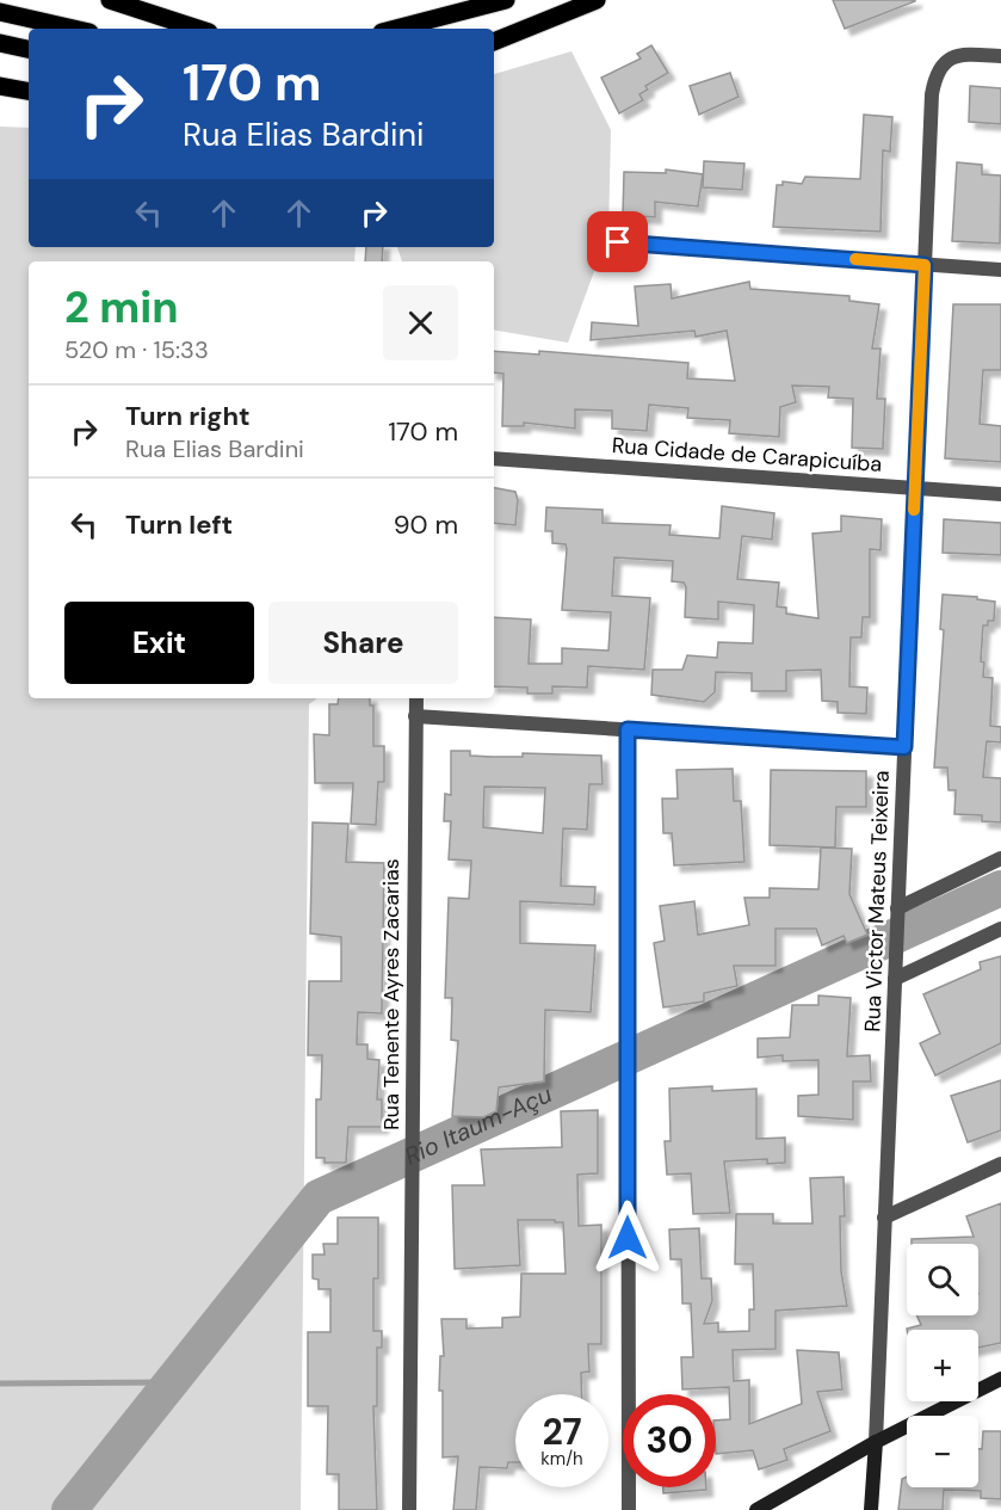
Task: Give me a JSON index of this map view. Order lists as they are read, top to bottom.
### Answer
{
  "streets": {
    "street": ["Rua Cidade de Carapicuíba", "Rua Victor Mateus Teixeira", "Rua Tenente Ayres Zacarias"]
  },
  "crossings": [
    ["Rua Cidade de Carapicuíba", "Rua Victor Mateus Teixeira"]
  ],
  "water": ["Rio Itaum-Açu"],
  "page": {
    "turn": ["170 m", "Rua Elias Bardini"],
    "heading": ["2 min", "520 m · 15:33"],
    "list": [
      {
        "name": "Turn right",
        "note": "Rua Elias Bardini",
        "value": "170 m"
      },
      {
        "name": "Turn left",
        "value": "90 m"
      }
    ],
    "buttons": ["Exit", "Share"],
    "map_buttons": ["+", "−"],
    "speed": "27 km/h",
    "limit": "30"
  }
}
